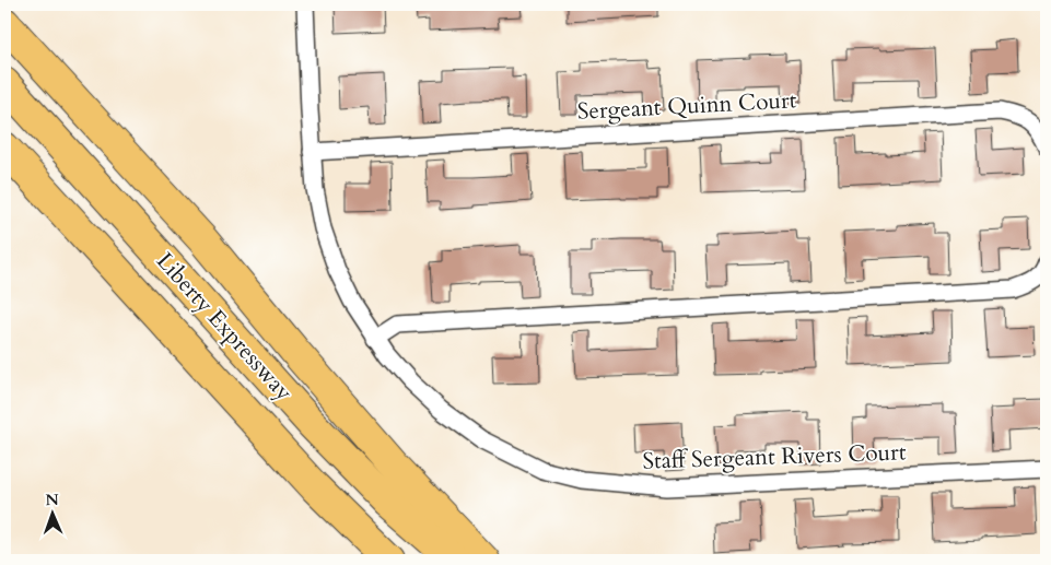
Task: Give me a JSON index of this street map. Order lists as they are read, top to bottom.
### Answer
{
  "streets": {
    "highway": ["Liberty Expressway"],
    "street": ["Sergeant Quinn Court", "Staff Sergeant Rivers Court"]
  },
  "crossings": [
    ["Sergeant Quinn Court", "Staff Sergeant Rivers Court"]
  ],
  "north": "top"
}
